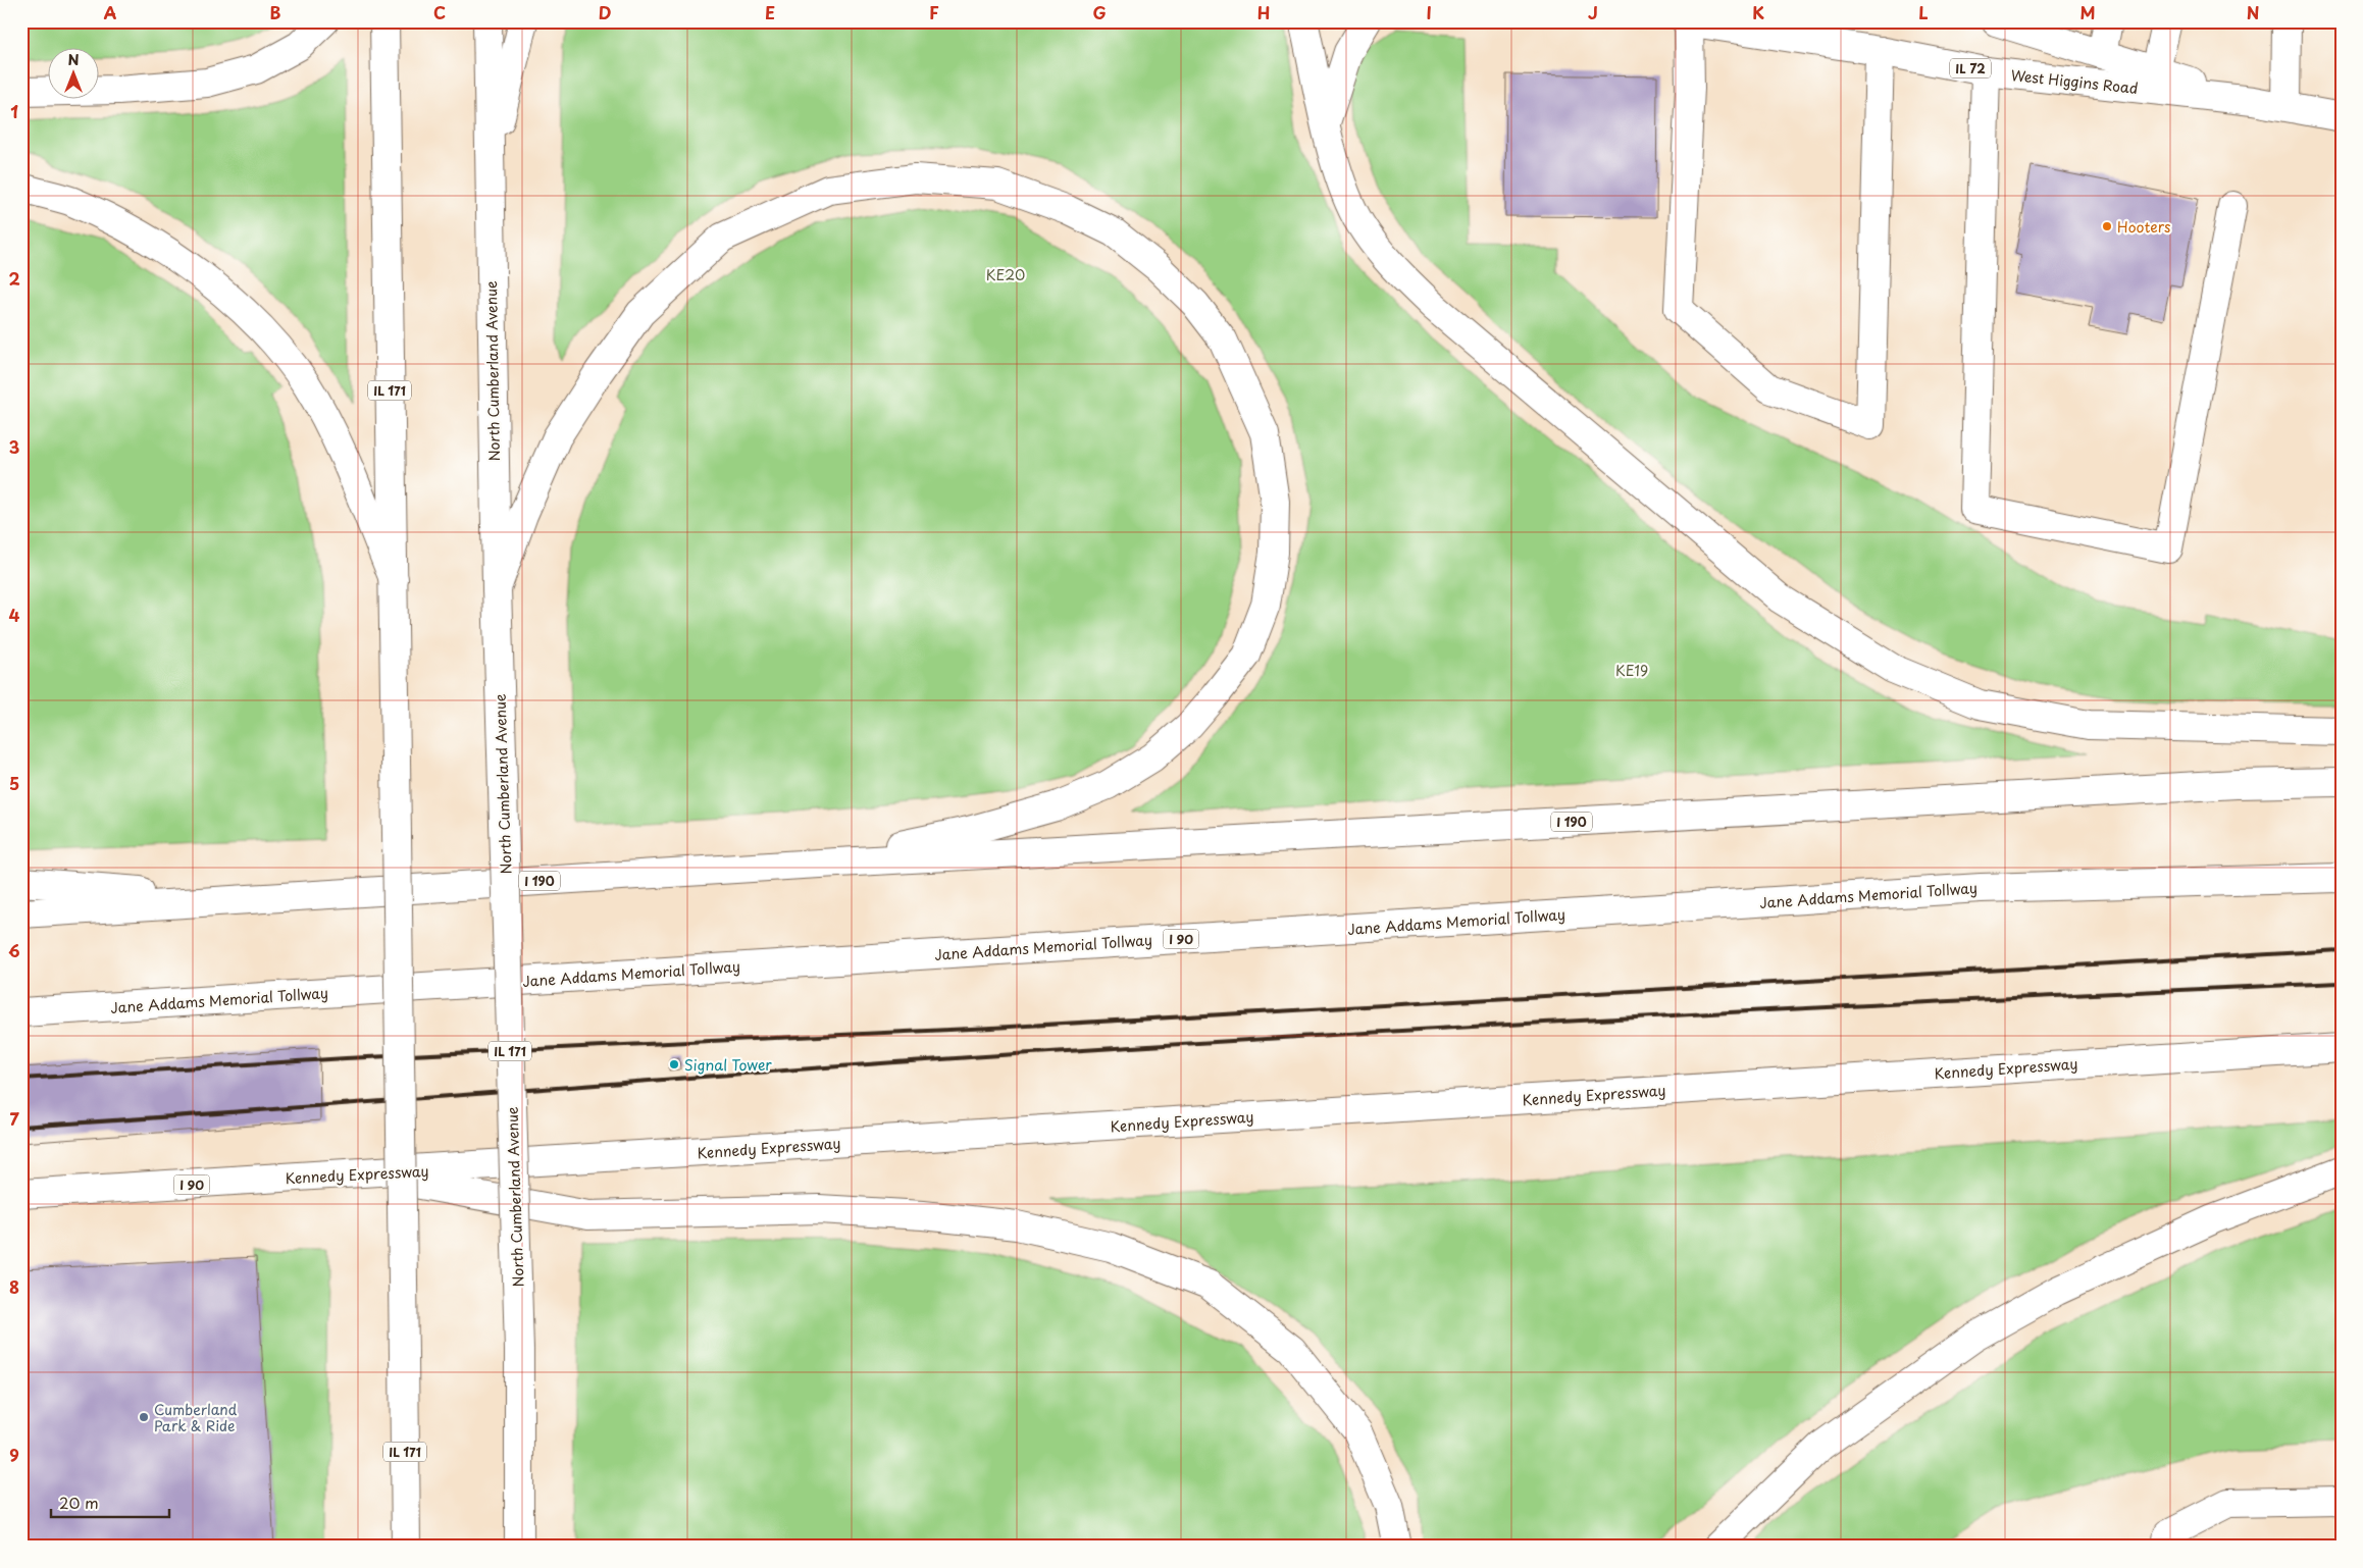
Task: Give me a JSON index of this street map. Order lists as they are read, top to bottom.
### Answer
{
  "streets": {
    "main road": [
      "IL 72",
      "West Higgins Road",
      "North Cumberland Avenue",
      "IL 171",
      "I 190",
      "Jane Addams Memorial Tollway",
      "I 90",
      "Kennedy Expressway"
    ]
  },
  "parks": ["KE20", "KE19"],
  "places": ["Hooters", "Signal Tower", "Cumberland Park & Ride"],
  "scale_bar": "20 m",
  "north": "top",
  "grid": {
    "columns": [
      "A",
      "B",
      "C",
      "D",
      "E",
      "F",
      "G",
      "H",
      "I",
      "J",
      "K",
      "L",
      "M",
      "N"
    ],
    "rows": [
      "1",
      "2",
      "3",
      "4",
      "5",
      "6",
      "7",
      "8",
      "9"
    ]
  }
}
